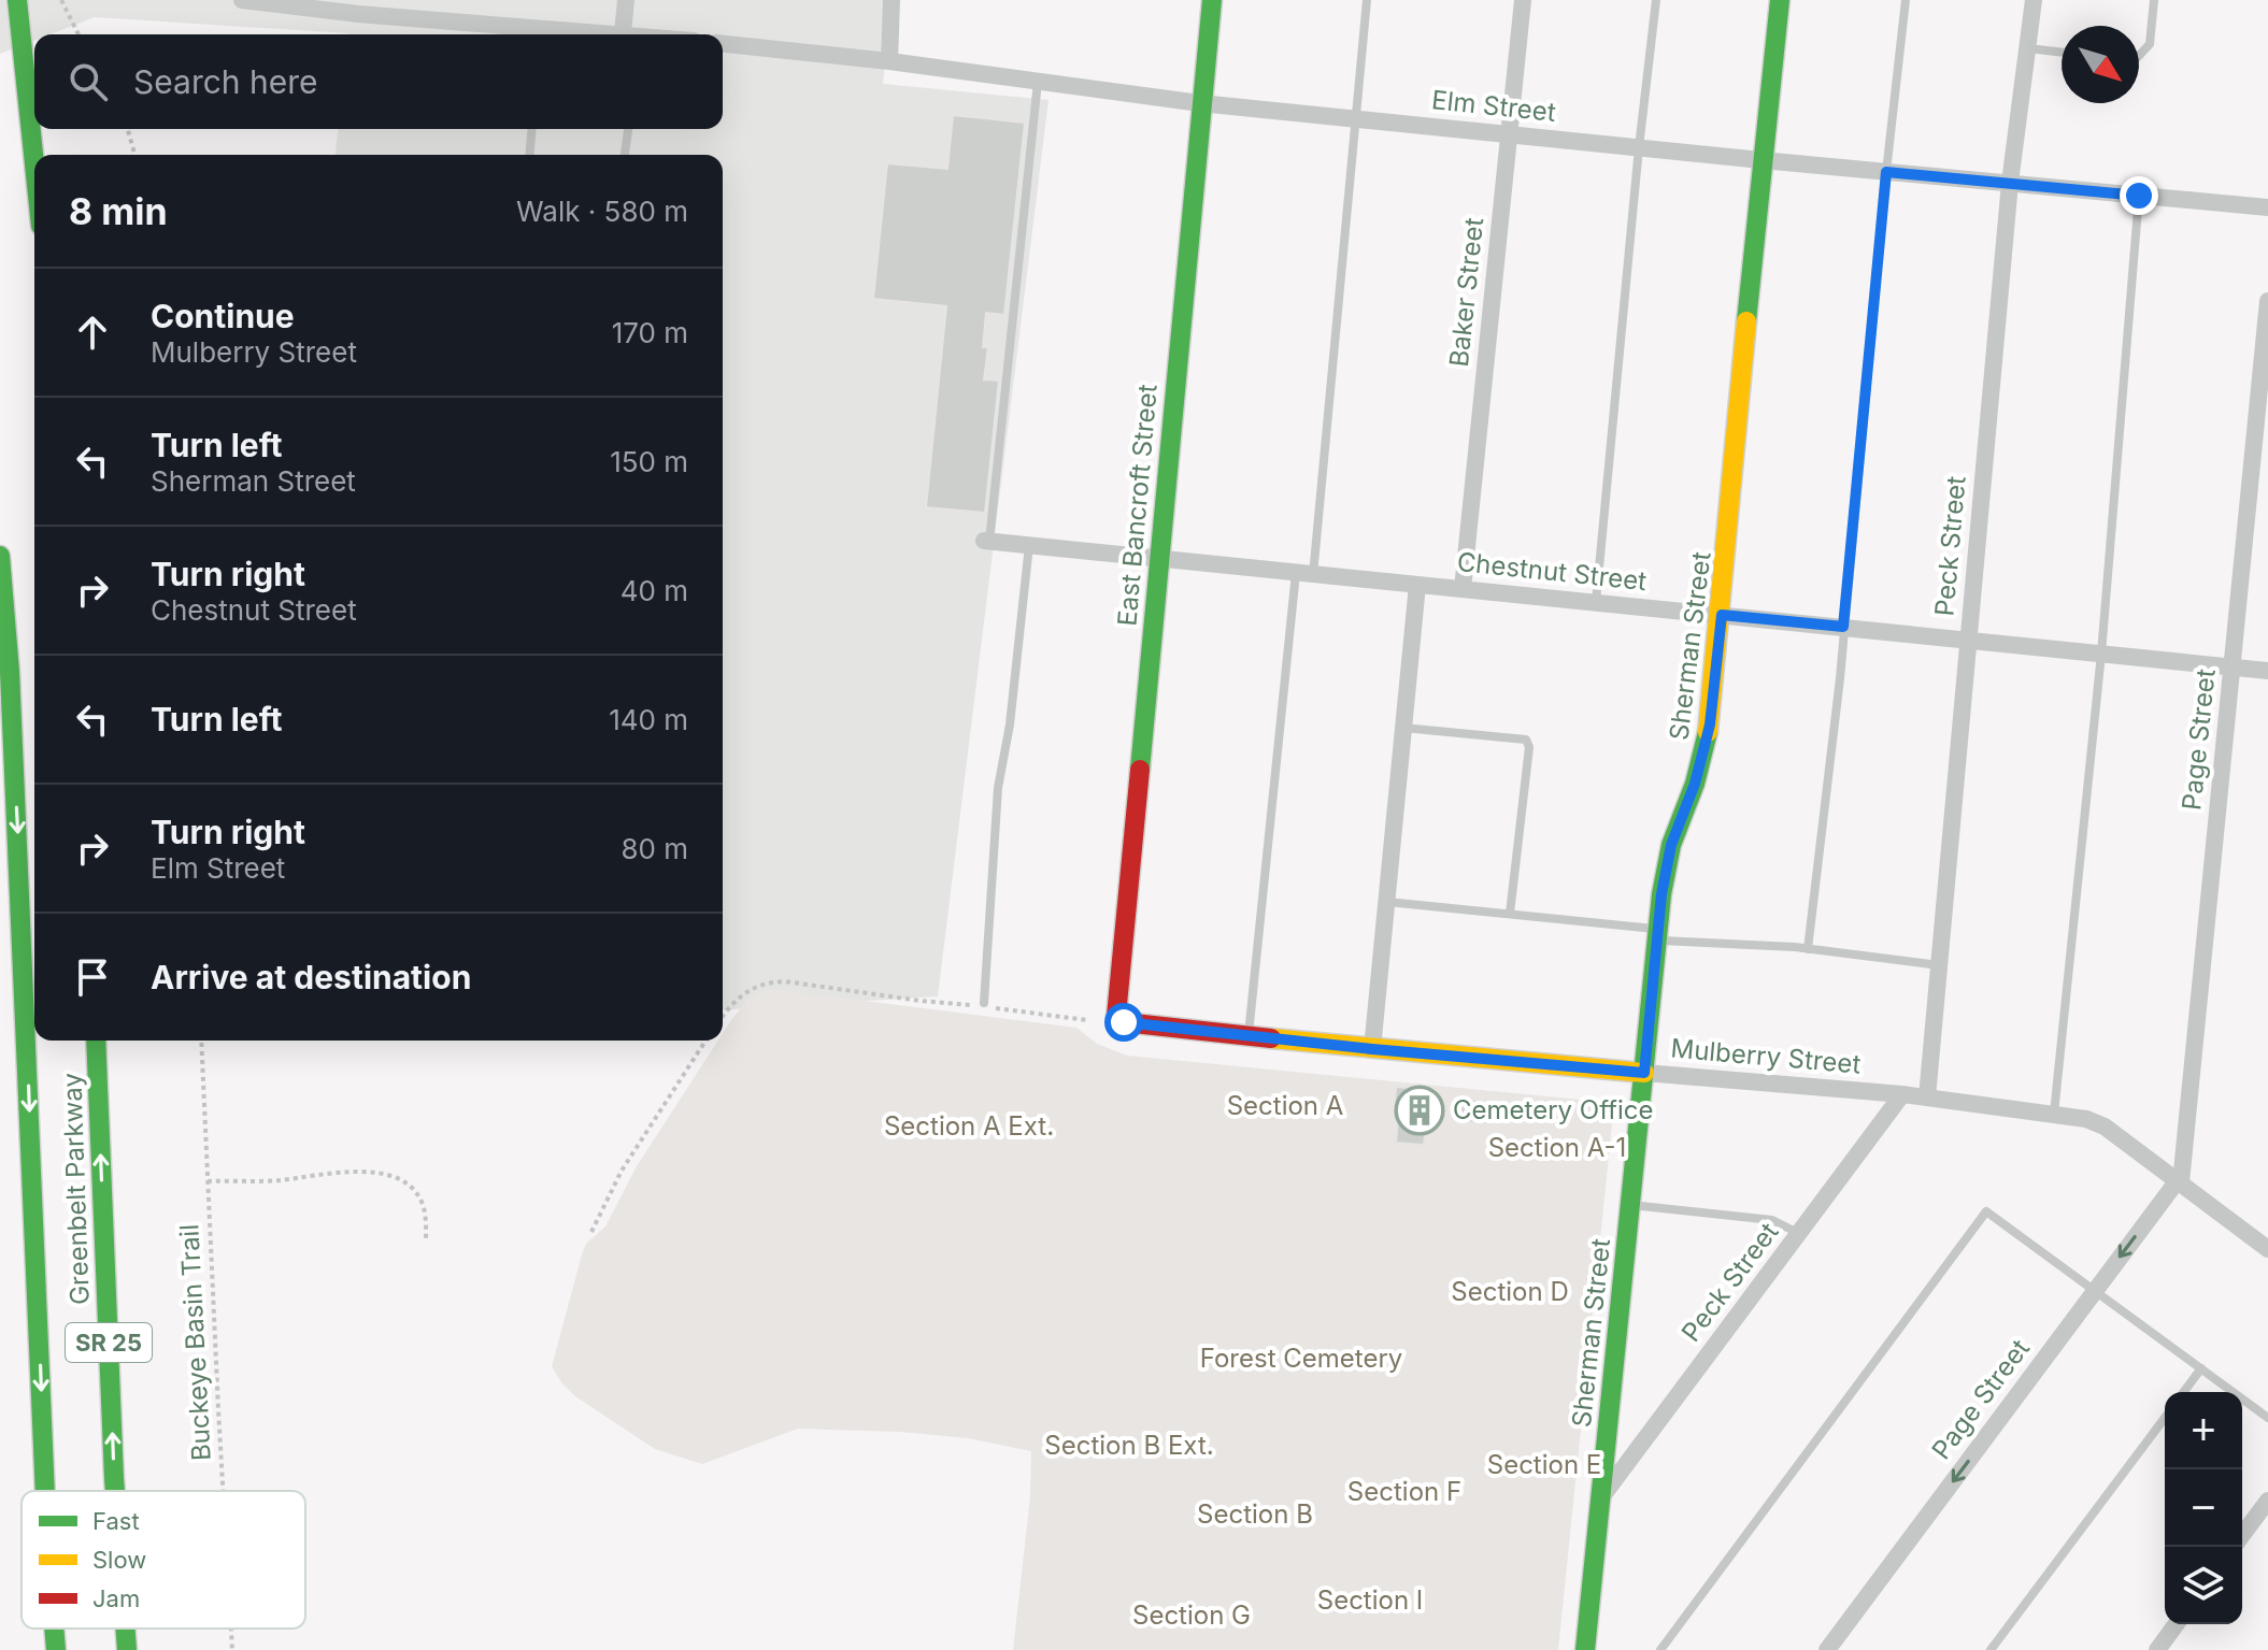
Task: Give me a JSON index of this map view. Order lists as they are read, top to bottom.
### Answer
{
  "streets": {
    "street": [
      "Elm Street",
      "Baker Street",
      "East Bancroft Street",
      "Peck Street",
      "Chestnut Street",
      "Sherman Street",
      "Page Street",
      "Mulberry Street",
      "Greenbelt Parkway",
      "SR 25"
    ],
    "path": ["Buckeye Basin Trail"]
  },
  "crossings": [
    ["Elm Street", "Baker Street"],
    ["Elm Street", "East Bancroft Street"],
    ["Elm Street", "Peck Street"],
    ["Elm Street", "Sherman Street"],
    ["Baker Street", "Chestnut Street"],
    ["East Bancroft Street", "Chestnut Street"],
    ["East Bancroft Street", "Mulberry Street"],
    ["Peck Street", "Chestnut Street"],
    ["Peck Street", "Sherman Street"],
    ["Peck Street", "Mulberry Street"],
    ["Chestnut Street", "Sherman Street"],
    ["Chestnut Street", "Page Street"],
    ["Sherman Street", "Mulberry Street"],
    ["Page Street", "Mulberry Street"]
  ],
  "one_way": ["Page Street"],
  "parks": [
    "Section A",
    "Section A Ext.",
    "Section A-1",
    "Section D",
    "Forest Cemetery",
    "Section B Ext.",
    "Section E",
    "Section F",
    "Section B",
    "Section I",
    "Section G"
  ],
  "places": {
    "building": ["Cemetery Office"]
  },
  "legend": ["Fast", "Slow", "Jam"],
  "north": "bottom right",
  "page": {
    "search": "Search here",
    "heading": ["8 min", "Walk · 580 m"],
    "list": [
      ["Continue", "Mulberry Street", "170 m"],
      ["Turn left", "Sherman Street", "150 m"],
      ["Turn right", "Chestnut Street", "40 m"],
      ["Turn left", "140 m"],
      ["Turn right", "Elm Street", "80 m"],
      "Arrive at destination"
    ],
    "map_buttons": ["+", "−"]
  }
}
